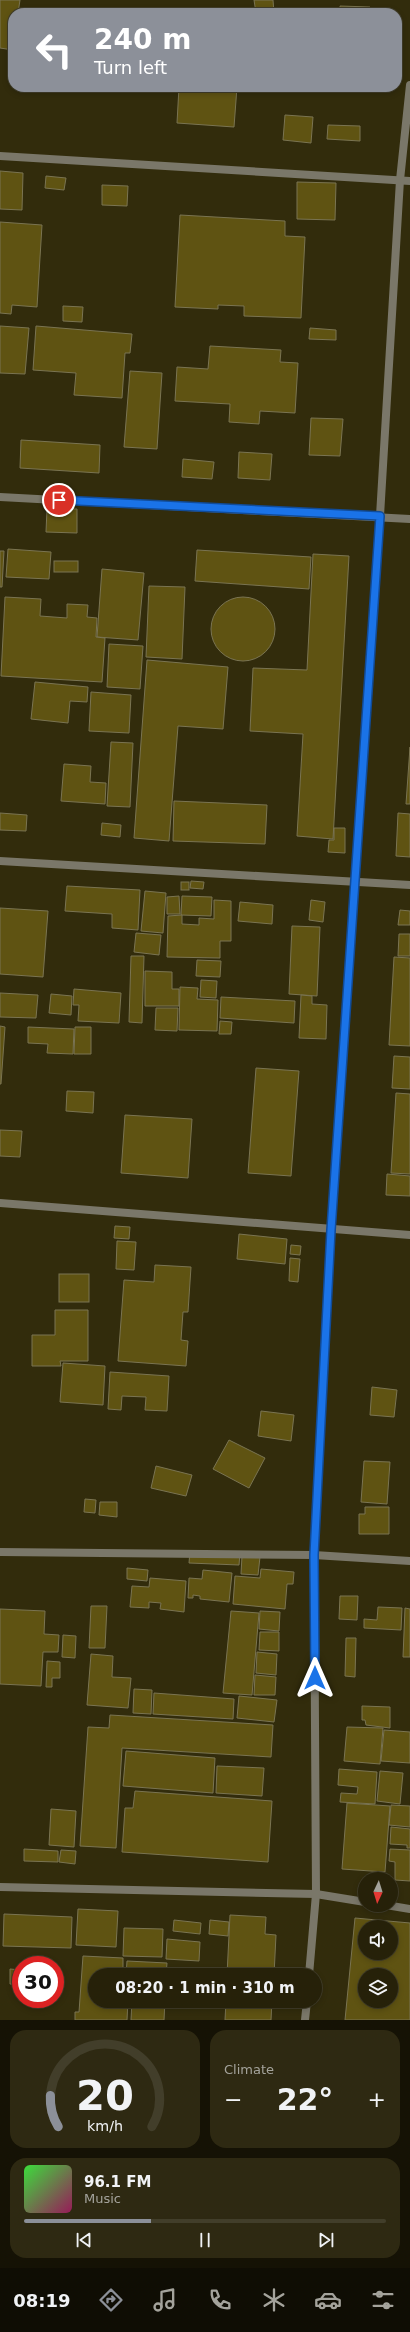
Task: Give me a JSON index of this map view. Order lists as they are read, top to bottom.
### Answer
{
  "north": "bottom",
  "page": {
    "turn": ["240 m", "Turn left"],
    "limit": "30",
    "trip": "08:20 · 1 min · 310 m",
    "tile": "Climate",
    "heat": ["−", "22°", "+"],
    "song": ["96.1 FM", "Music"],
    "tabs": "08:19",
    "gauge": ["20", "km/h"]
  }
}
